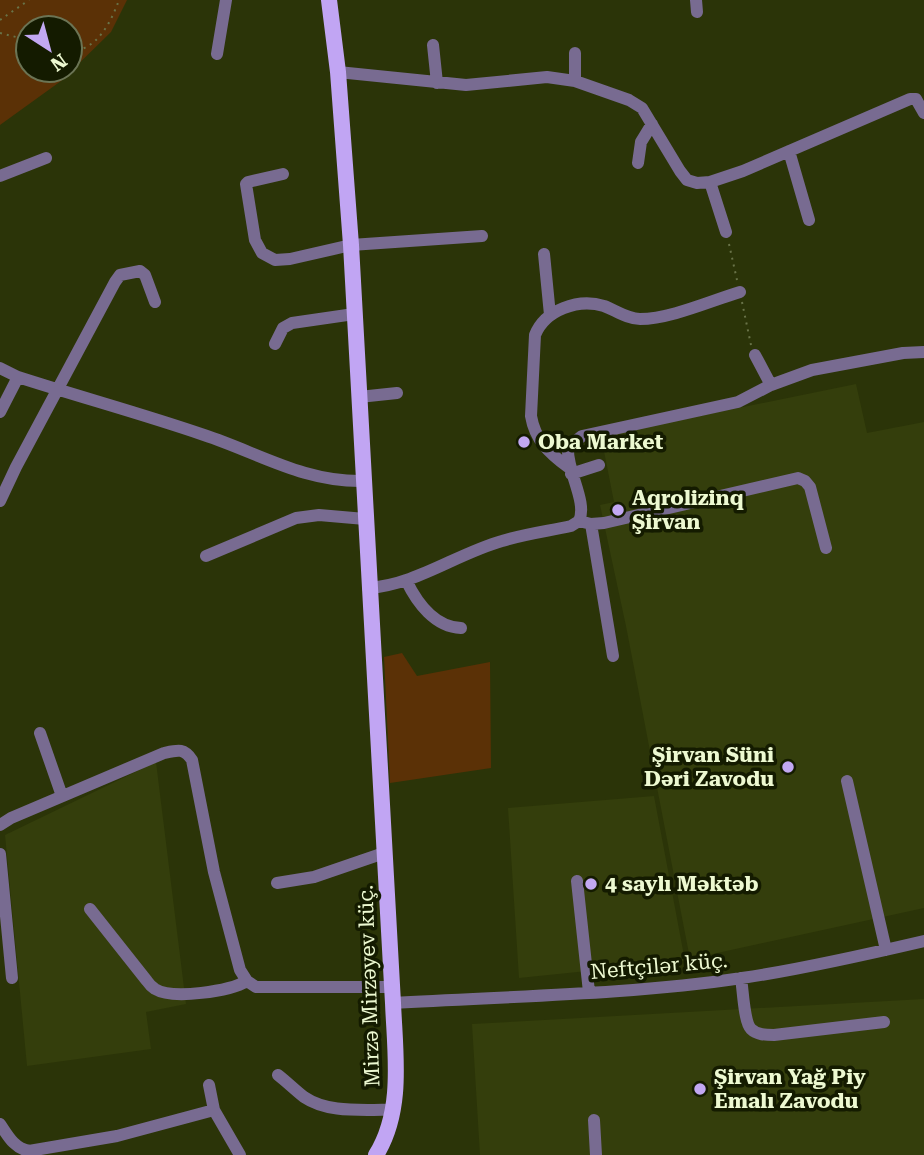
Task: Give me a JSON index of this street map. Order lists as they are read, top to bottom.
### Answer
{
  "streets": {
    "main road": ["Mirzə Mirzəyev küç."],
    "street": ["Neftçilər küç."]
  },
  "crossings": [
    ["Neftçilər küç.", "Mirzə Mirzəyev küç."]
  ],
  "places": [
    "Oba Market",
    "Aqrolizinq Şirvan",
    "Şirvan Süni Dəri Zavodu",
    "4 saylı Məktəb",
    "Şirvan Yağ Piy Emalı Zavodu"
  ],
  "north": "bottom right"
}
